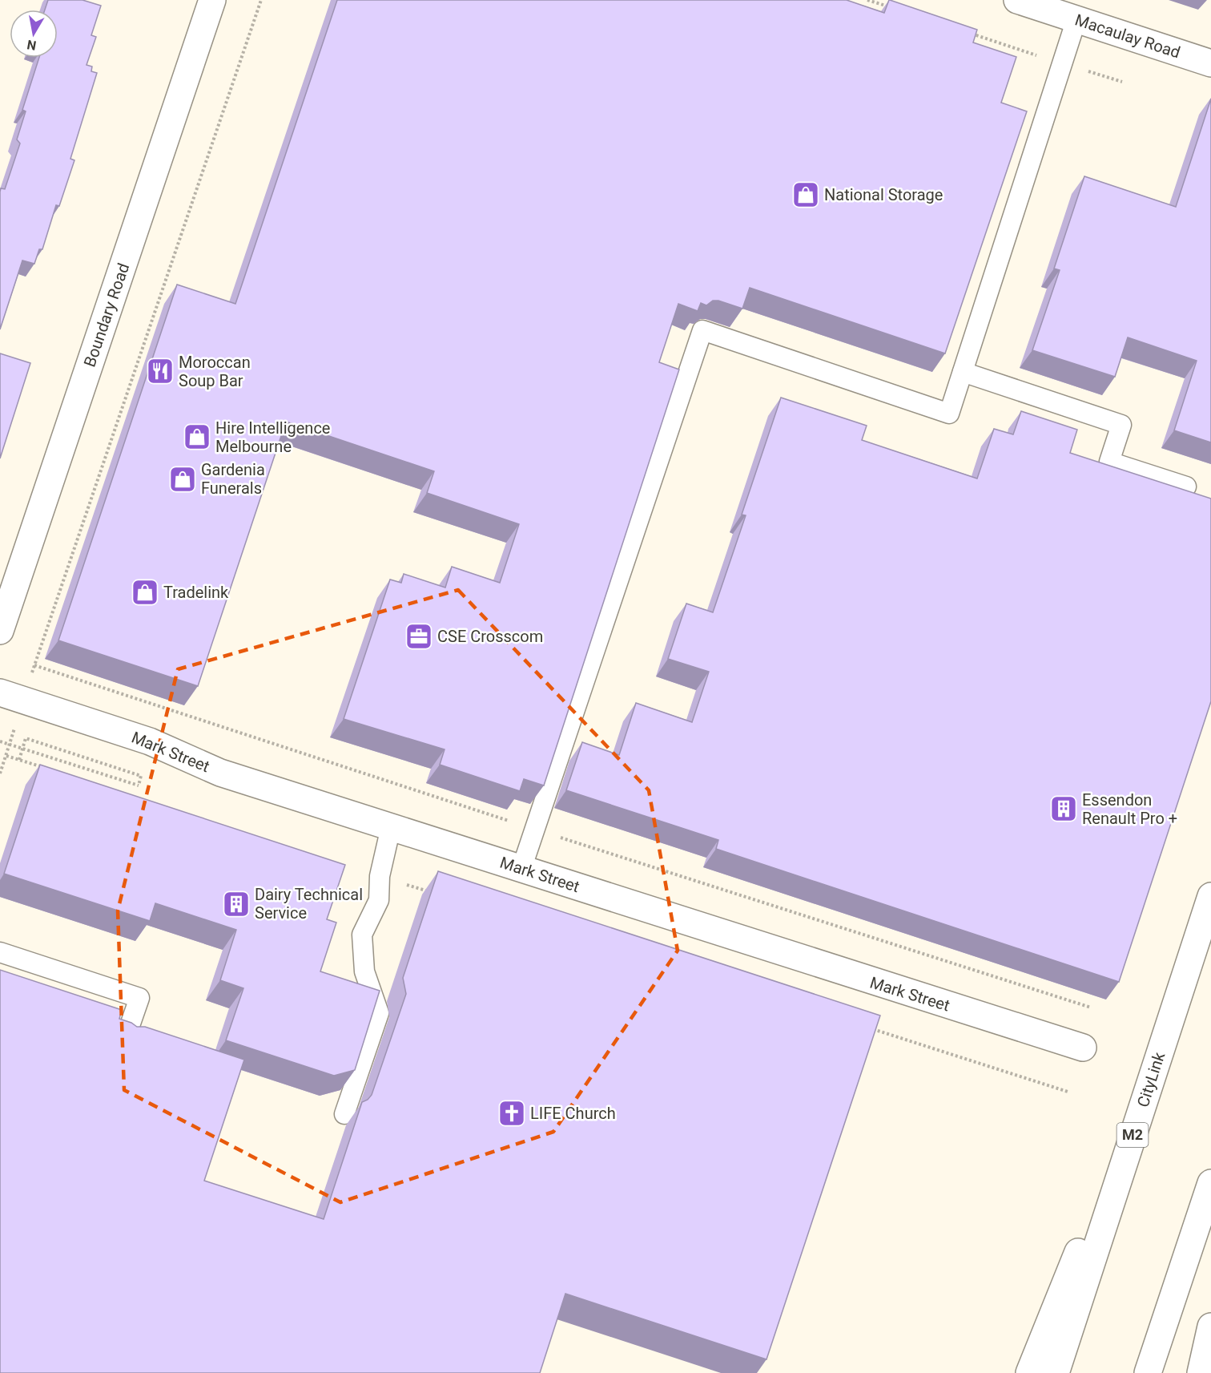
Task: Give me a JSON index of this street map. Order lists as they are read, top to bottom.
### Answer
{
  "streets": {
    "main road": [
      "Macaulay Road",
      "Boundary Road",
      "Mark Street",
      "CityLink",
      "M2"
    ]
  },
  "places": {
    "shop": [
      "National Storage",
      "Hire Intelligence Melbourne",
      "Gardenia Funerals",
      "Tradelink"
    ],
    "restaurant": ["Moroccan Soup Bar"],
    "office": ["CSE Crosscom"],
    "building": ["Essendon Renault Pro +", "Dairy Technical Service"],
    "church": ["LIFE Church"]
  },
  "north": "bottom"
}
